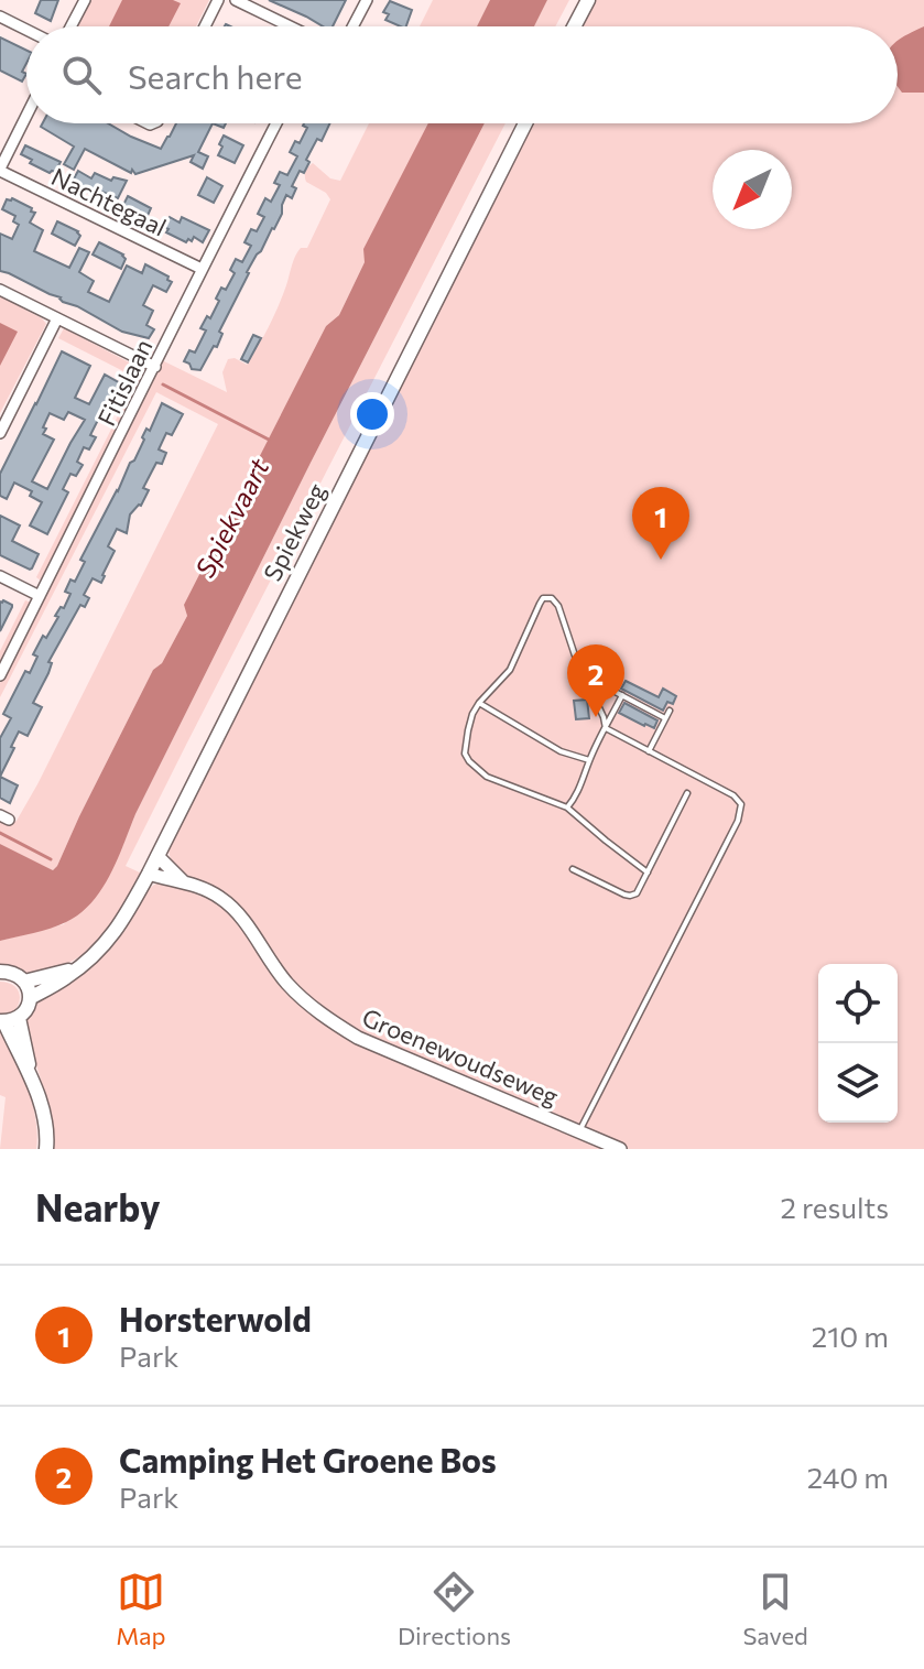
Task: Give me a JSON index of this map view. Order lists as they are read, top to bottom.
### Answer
{
  "streets": {
    "main road": ["Spiekweg"],
    "street": ["Nachtegaal", "Fitislaan", "Groenewoudseweg"]
  },
  "crossings": [
    ["Nachtegaal", "Fitislaan"],
    ["Spiekweg", "Groenewoudseweg"]
  ],
  "water": ["Spiekvaart"],
  "north": "bottom left",
  "page": {
    "search": "Search here",
    "pins": ["1", "2"],
    "heading": ["Nearby", "2 results"],
    "list": [
      {
        "mark": "1",
        "name": "Horsterwold",
        "note": "Park",
        "value": "210 m"
      },
      {
        "mark": "2",
        "name": "Camping Het Groene Bos",
        "note": "Park",
        "value": "240 m"
      }
    ],
    "nav": ["Map", "Directions", "Saved"]
  }
}
